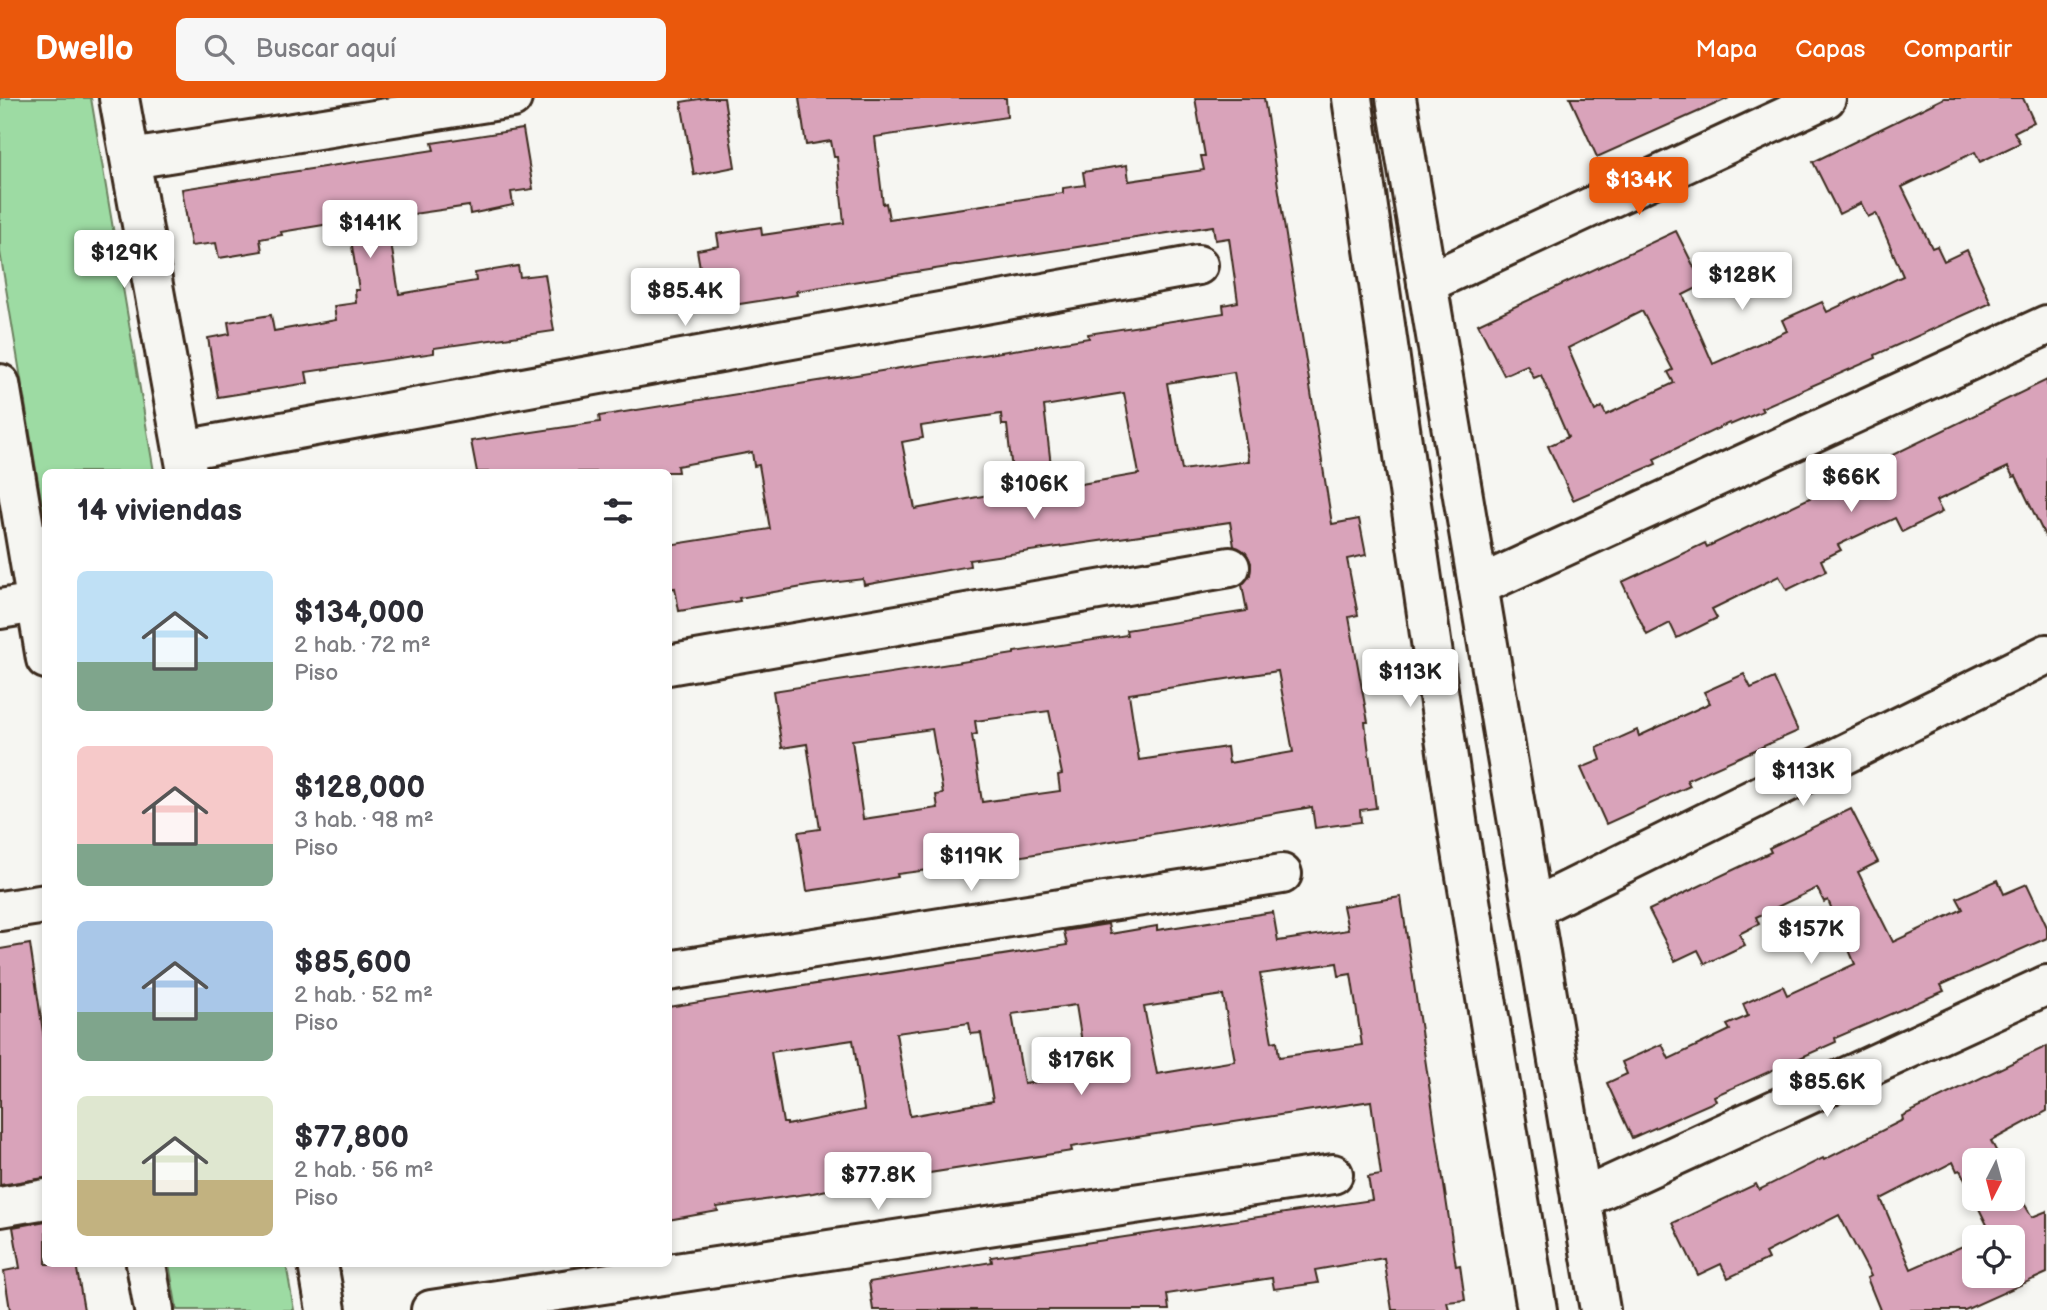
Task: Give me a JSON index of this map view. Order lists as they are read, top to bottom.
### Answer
{
  "north": "bottom",
  "page": {
    "header": "Dwello",
    "search": "Buscar aquí",
    "nav": ["Mapa", "Capas", "Compartir"],
    "price": [
      "$134K",
      "$141K",
      "$129K",
      "$128K",
      "$85.4K",
      "$66K",
      "$106K",
      "$113K",
      "$113K",
      "$119K",
      "$157K",
      "$176K",
      "$85.6K",
      "$77.8K"
    ],
    "heading": "14 viviendas",
    "list": [
      {
        "name": "$134,000",
        "note": "2 hab. · 72 m² · Piso"
      },
      {
        "name": "$128,000",
        "note": "3 hab. · 98 m² · Piso"
      },
      {
        "name": "$85,600",
        "note": "2 hab. · 52 m² · Piso"
      },
      {
        "name": "$77,800",
        "note": "2 hab. · 56 m² · Piso"
      }
    ]
  }
}
